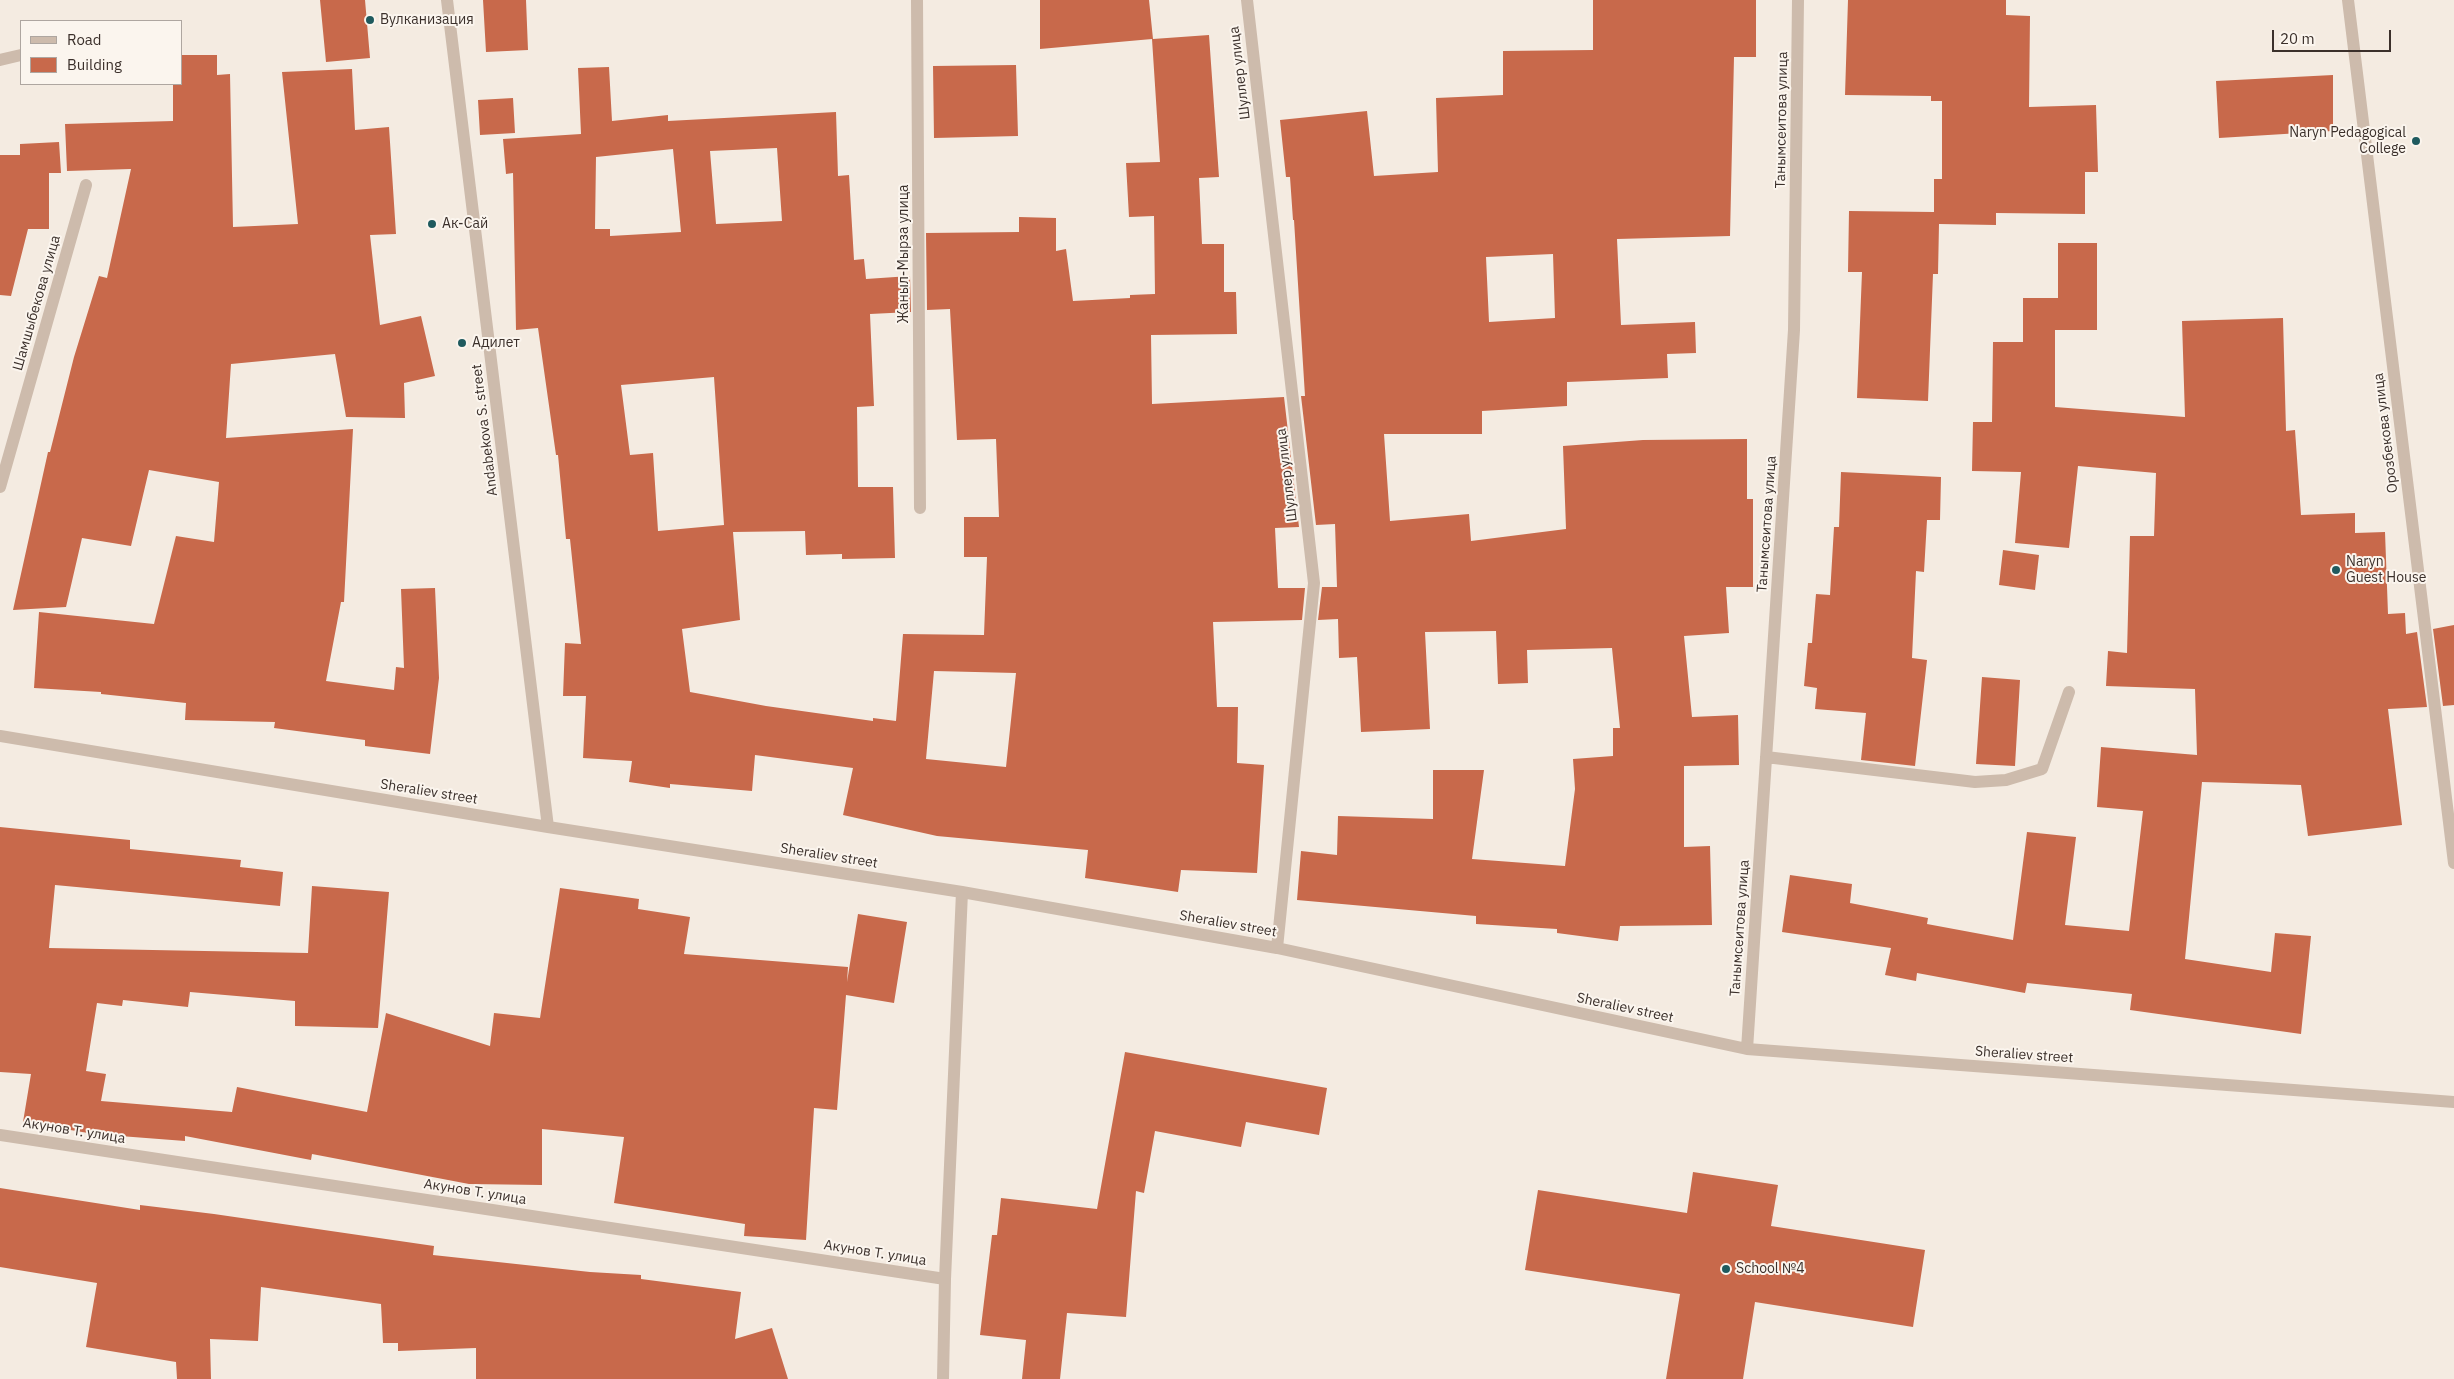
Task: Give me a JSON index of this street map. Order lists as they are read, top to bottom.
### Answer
{
  "streets": {
    "street": [
      "Шуллер улица",
      "Танымсеитова улица",
      "Жаныл-Мырза улица",
      "Шамшыбекова улица",
      "Andabekova S. street",
      "Орозбекова улица",
      "Sheraliev street",
      "Акунов Т. улица"
    ]
  },
  "crossings": [
    ["Шуллер улица", "Sheraliev street"],
    ["Танымсеитова улица", "Sheraliev street"],
    ["Andabekova S. street", "Sheraliev street"]
  ],
  "places": [
    "Вулканизация",
    "Naryn Pedagogical College",
    "Ак-Сай",
    "Адилет",
    "Naryn Guest House",
    "School №4"
  ],
  "legend": ["Road", "Building"],
  "scale_bar": "20 m"
}
